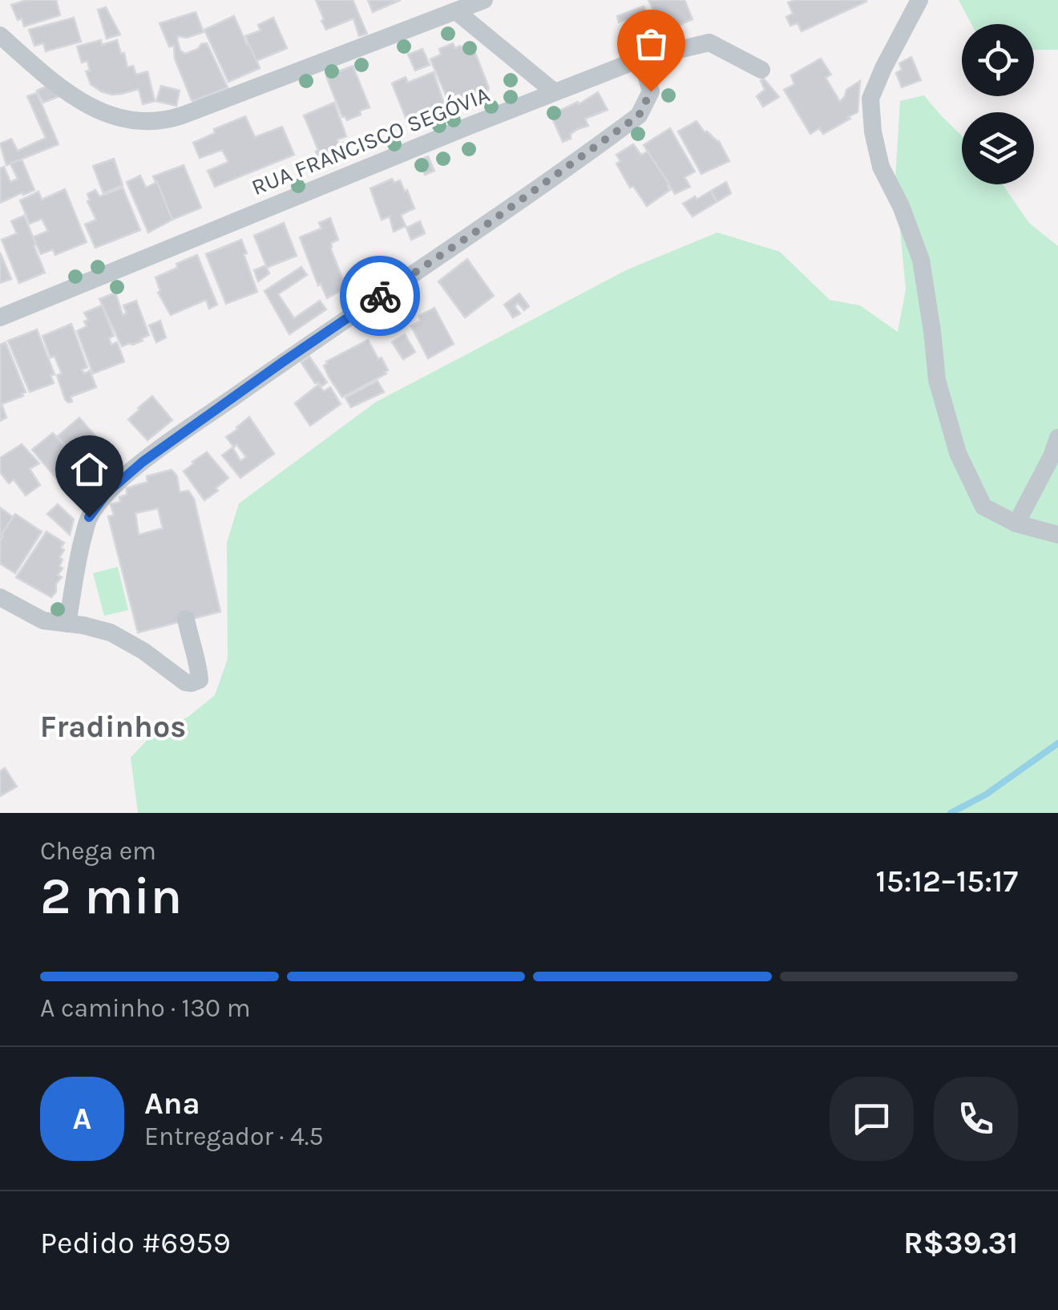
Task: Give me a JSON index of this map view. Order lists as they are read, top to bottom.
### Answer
{
  "streets": {
    "street": ["RUA FRANCISCO SEGÓVIA"]
  },
  "districts": ["Fradinhos"],
  "page": {
    "heading": ["2 min", "Chega em", "15:12–15:17"],
    "panel": [
      "Ana",
      "Entregador · 4.5",
      "Pedido #6959",
      "R$39.31"
    ],
    "bar": "A caminho · 130 m",
    "round": "A"
  }
}
